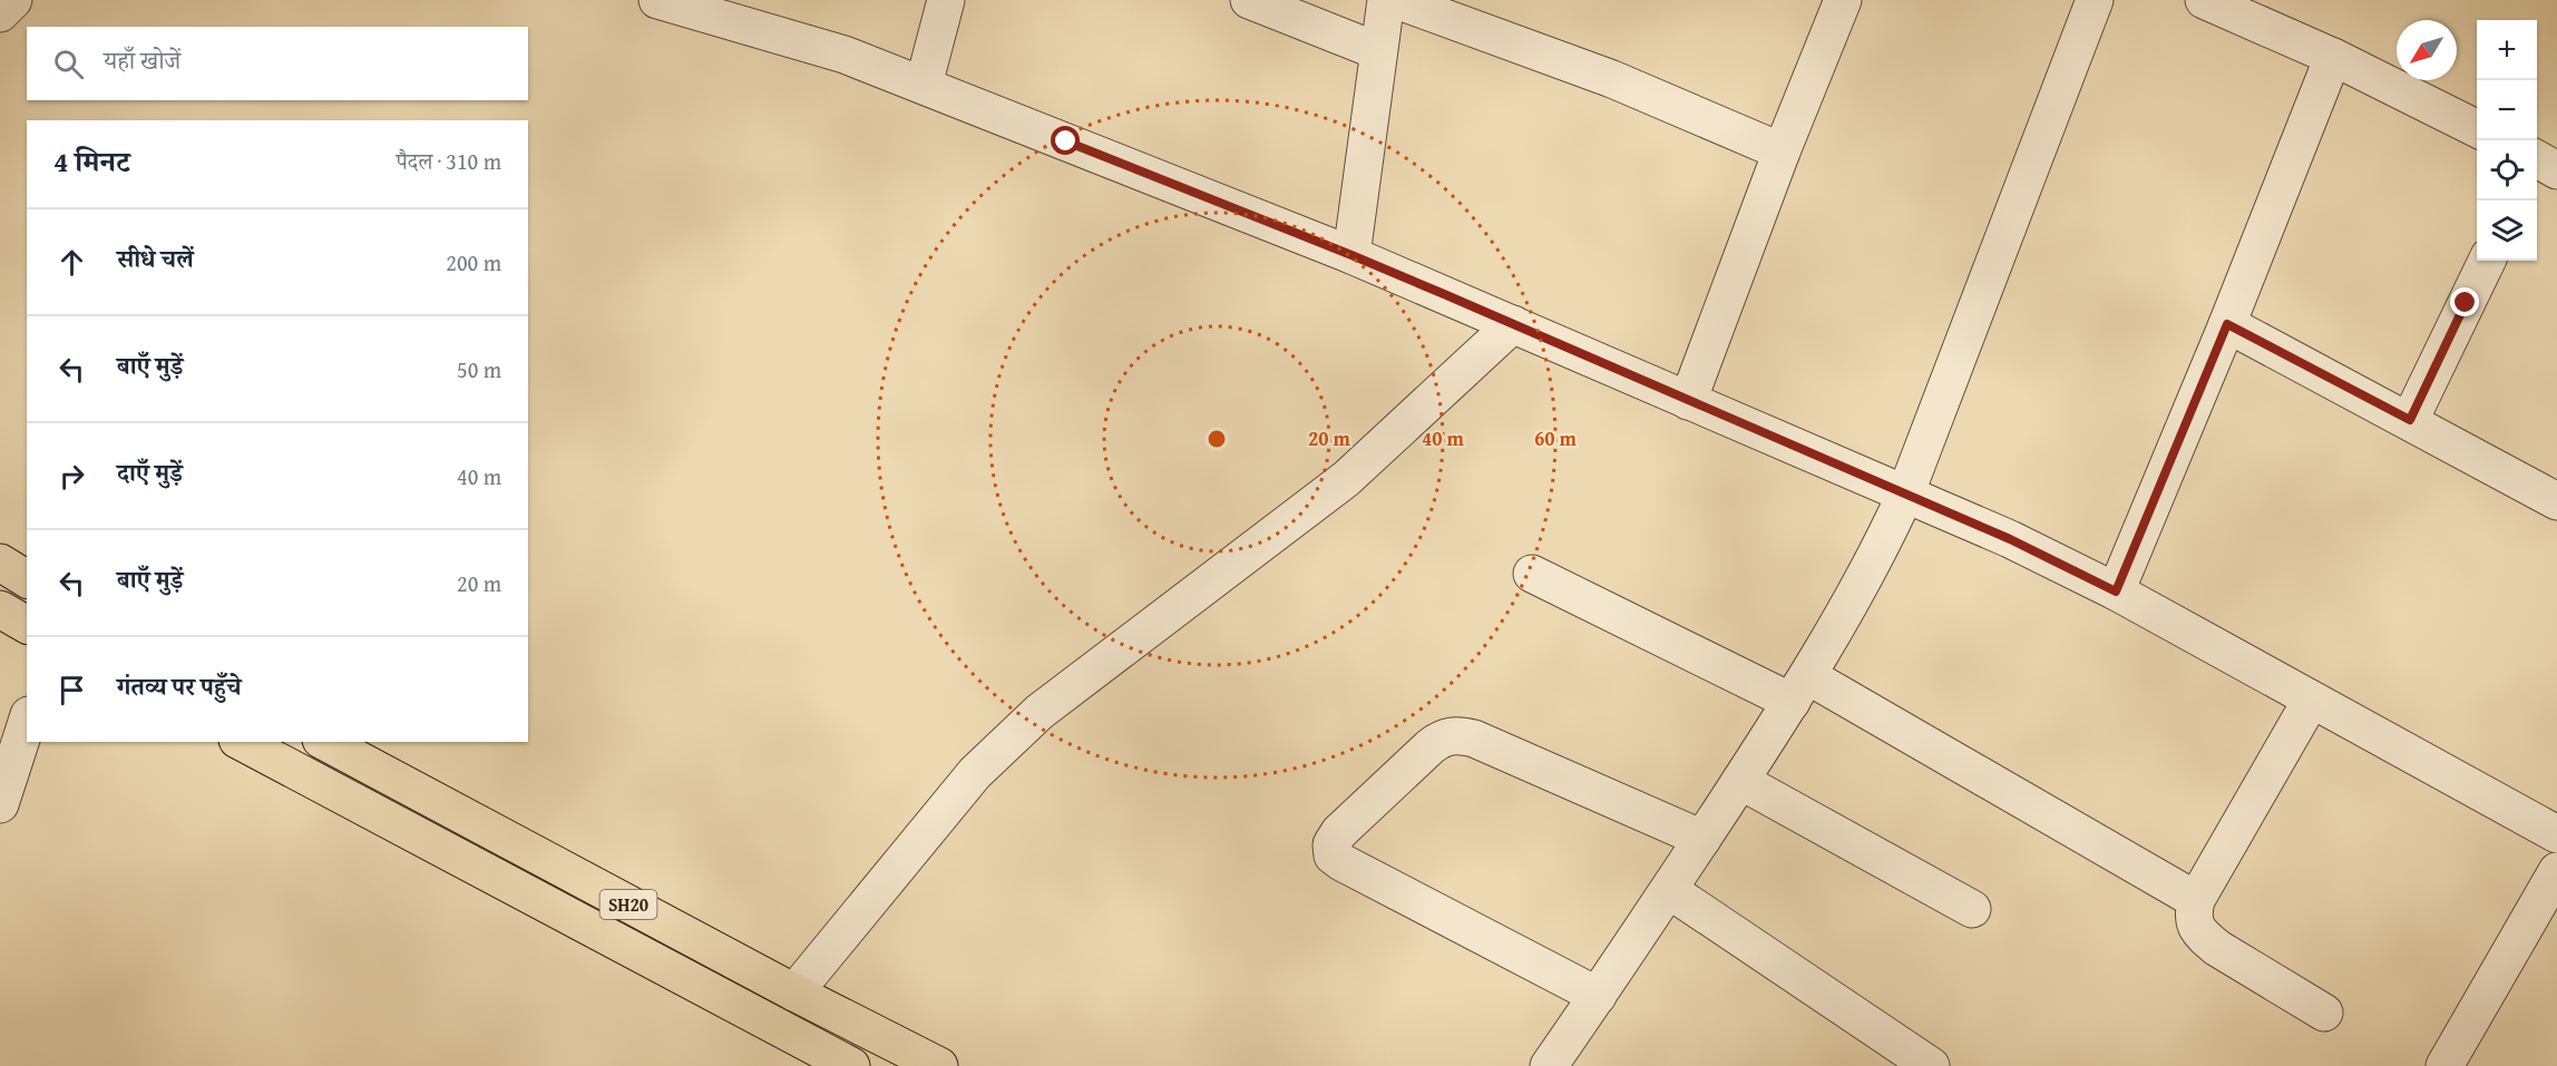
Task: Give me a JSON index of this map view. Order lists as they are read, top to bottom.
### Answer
{
  "streets": {
    "main road": ["SH20"]
  },
  "north": "bottom left",
  "page": {
    "map_buttons": ["+", "−"],
    "search": "यहाँ खोजें",
    "heading": ["4 मिनट", "पैदल · 310 m"],
    "list": [
      ["सीधे चलें", "200 m"],
      ["बाएँ मुड़ें", "50 m"],
      ["दाएँ मुड़ें", "40 m"],
      ["बाएँ मुड़ें", "20 m"],
      "गंतव्य पर पहुँचे"
    ]
  },
  "rings": ["20 m", "40 m", "60 m"]
}
